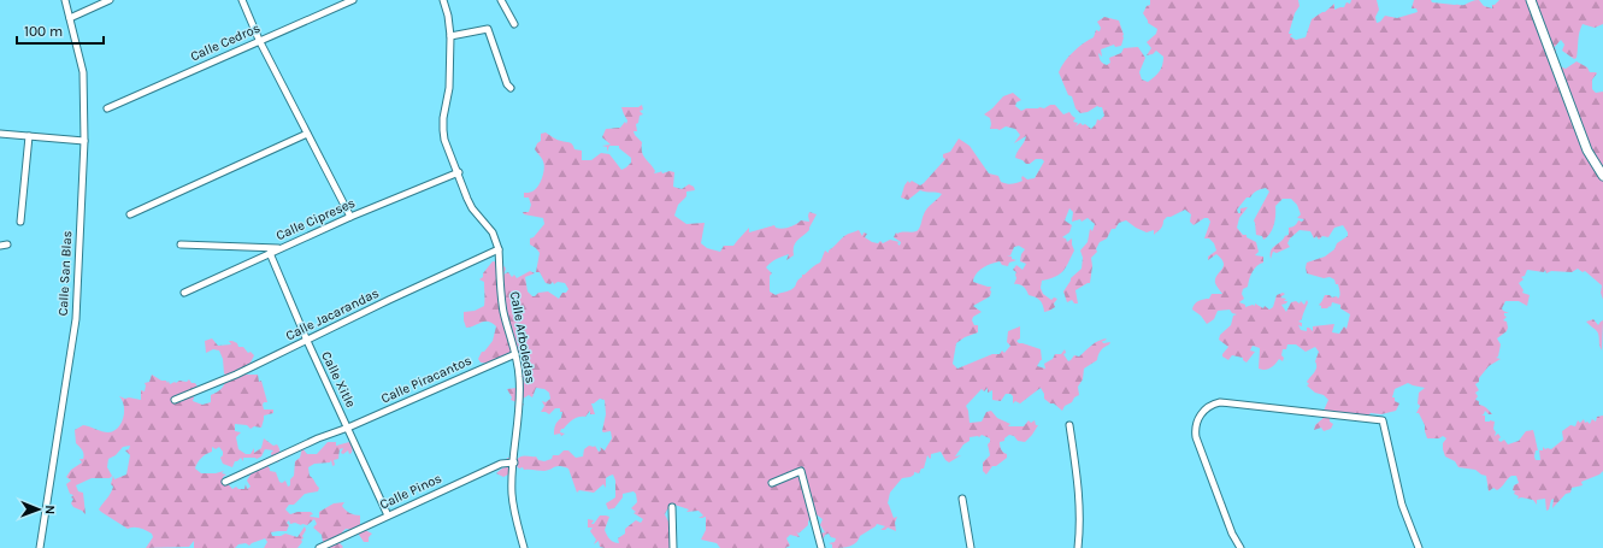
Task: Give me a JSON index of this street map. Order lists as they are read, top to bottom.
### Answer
{
  "streets": {
    "street": [
      "Calle Cedros",
      "Calle Cipreses",
      "Calle San Blas",
      "Calle Jacarandas",
      "Calle Arboledas",
      "Calle Xitle",
      "Calle Piracantos",
      "Calle Pinos"
    ]
  },
  "crossings": [
    ["Calle Cipreses", "Calle Arboledas"],
    ["Calle Cipreses", "Calle Xitle"],
    ["Calle Jacarandas", "Calle Arboledas"],
    ["Calle Jacarandas", "Calle Xitle"],
    ["Calle Arboledas", "Calle Piracantos"],
    ["Calle Arboledas", "Calle Pinos"],
    ["Calle Xitle", "Calle Piracantos"],
    ["Calle Xitle", "Calle Pinos"]
  ],
  "scale_bar": "100 m",
  "north": "right"
}
